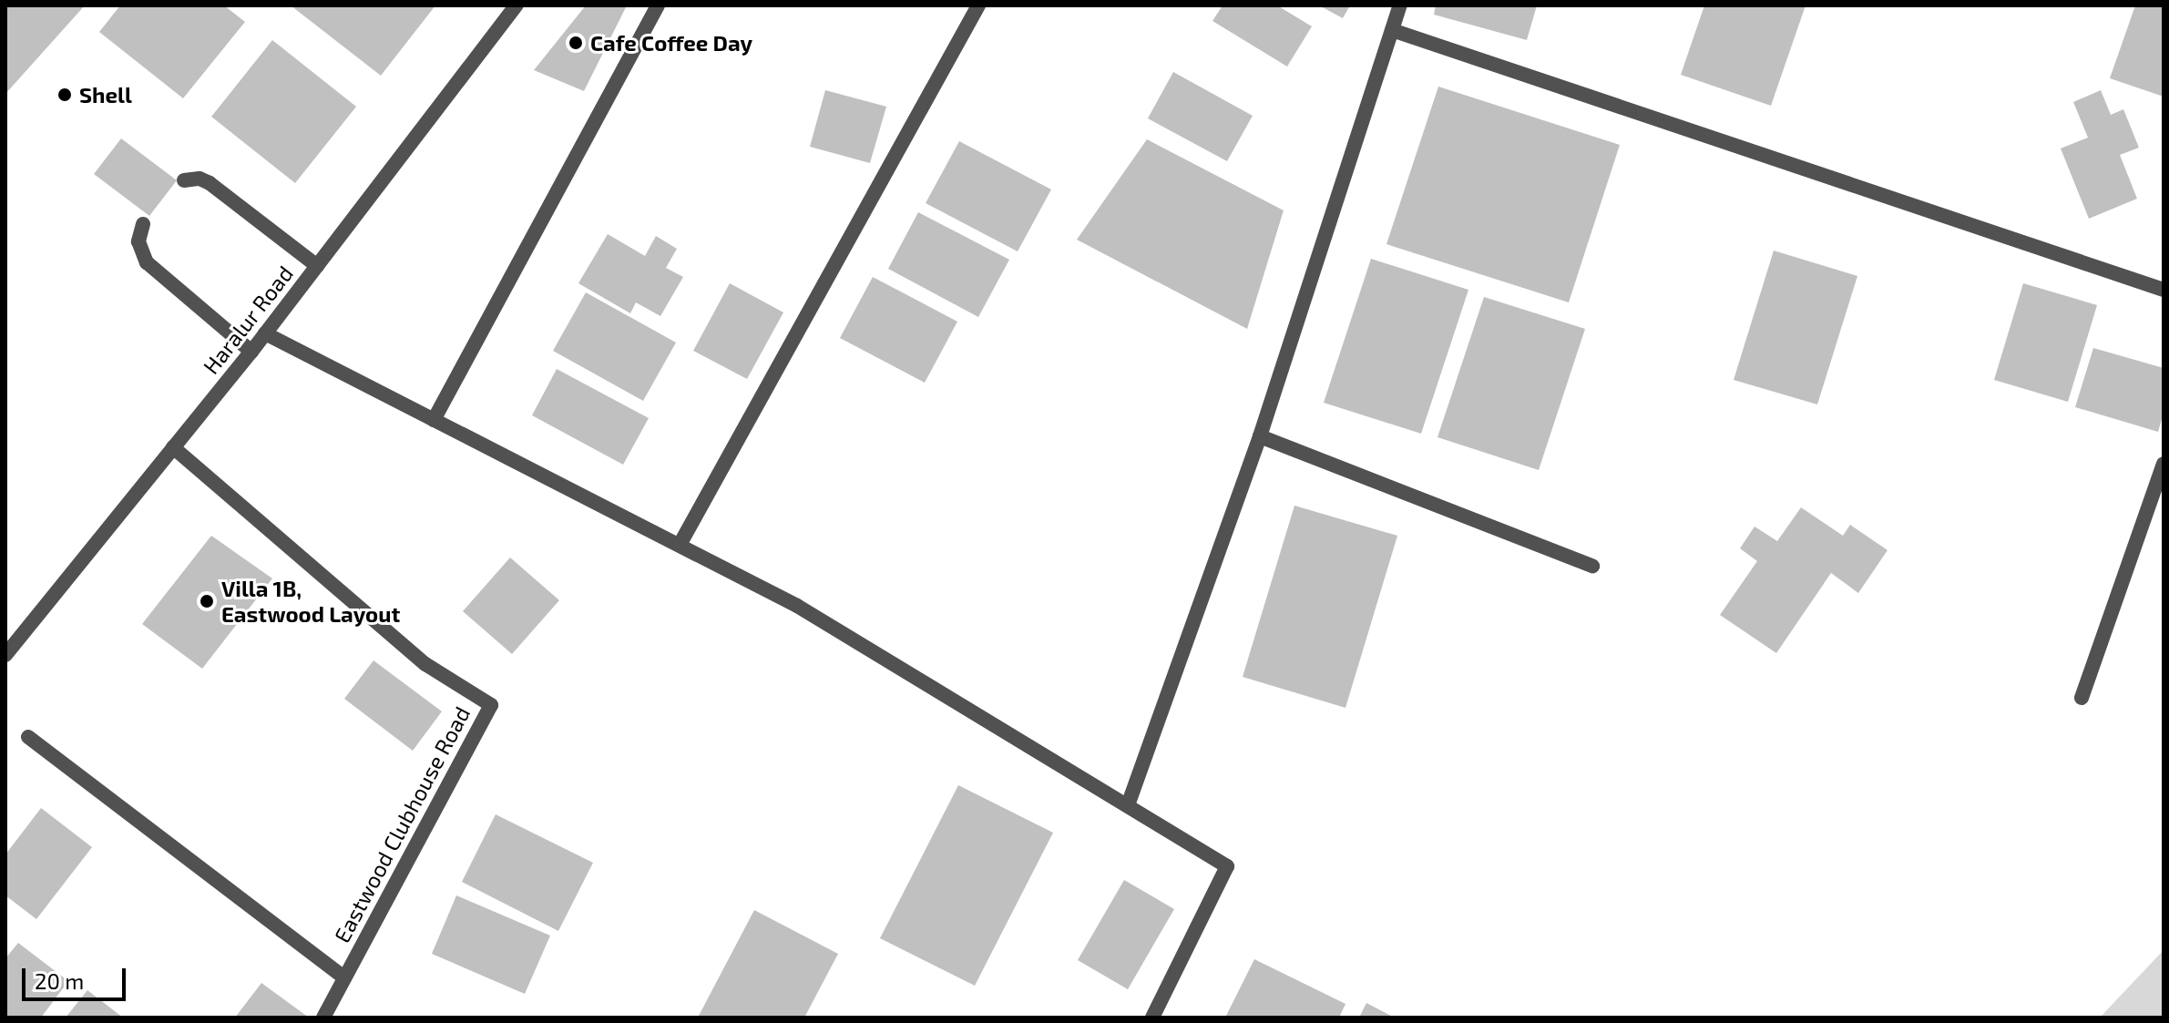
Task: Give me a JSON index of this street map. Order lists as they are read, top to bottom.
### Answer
{
  "streets": {
    "street": ["Haralur Road", "Eastwood Clubhouse Road"]
  },
  "crossings": [
    ["Haralur Road", "Eastwood Clubhouse Road"]
  ],
  "places": ["Cafe Coffee Day", "Shell", "Villa 1B, Eastwood Layout"],
  "scale_bar": "20 m"
}
